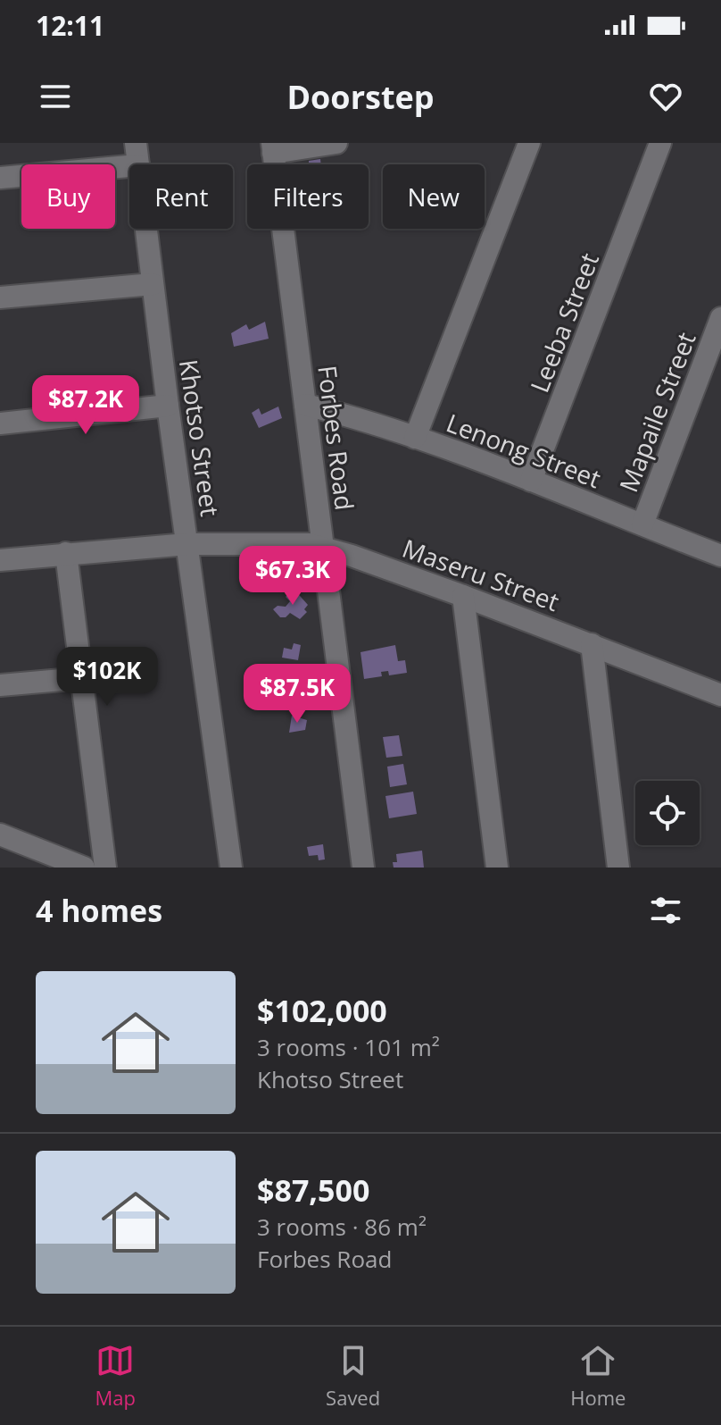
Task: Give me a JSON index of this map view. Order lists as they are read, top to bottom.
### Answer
{
  "streets": {
    "street": [
      "Leeba Street",
      "Mapaile Street",
      "Khotso Street",
      "Forbes Road",
      "Lenong Street",
      "Maseru Street"
    ]
  },
  "crossings": [
    ["Leeba Street", "Lenong Street"],
    ["Mapaile Street", "Lenong Street"],
    ["Khotso Street", "Maseru Street"],
    ["Forbes Road", "Lenong Street"],
    ["Forbes Road", "Maseru Street"]
  ],
  "page": {
    "status": "12:11",
    "header": "Doorstep",
    "chip": [
      "Buy",
      "Rent",
      "Filters",
      "New"
    ],
    "price": [
      "$87.2K",
      "$67.3K",
      "$102K",
      "$87.5K"
    ],
    "heading": "4 homes",
    "list": [
      {
        "name": "$102,000",
        "note": "3 rooms · 101 m² · Khotso Street"
      },
      {
        "name": "$87,500",
        "note": "3 rooms · 86 m² · Forbes Road"
      }
    ],
    "tabs": ["Map", "Saved", "Home"]
  }
}
